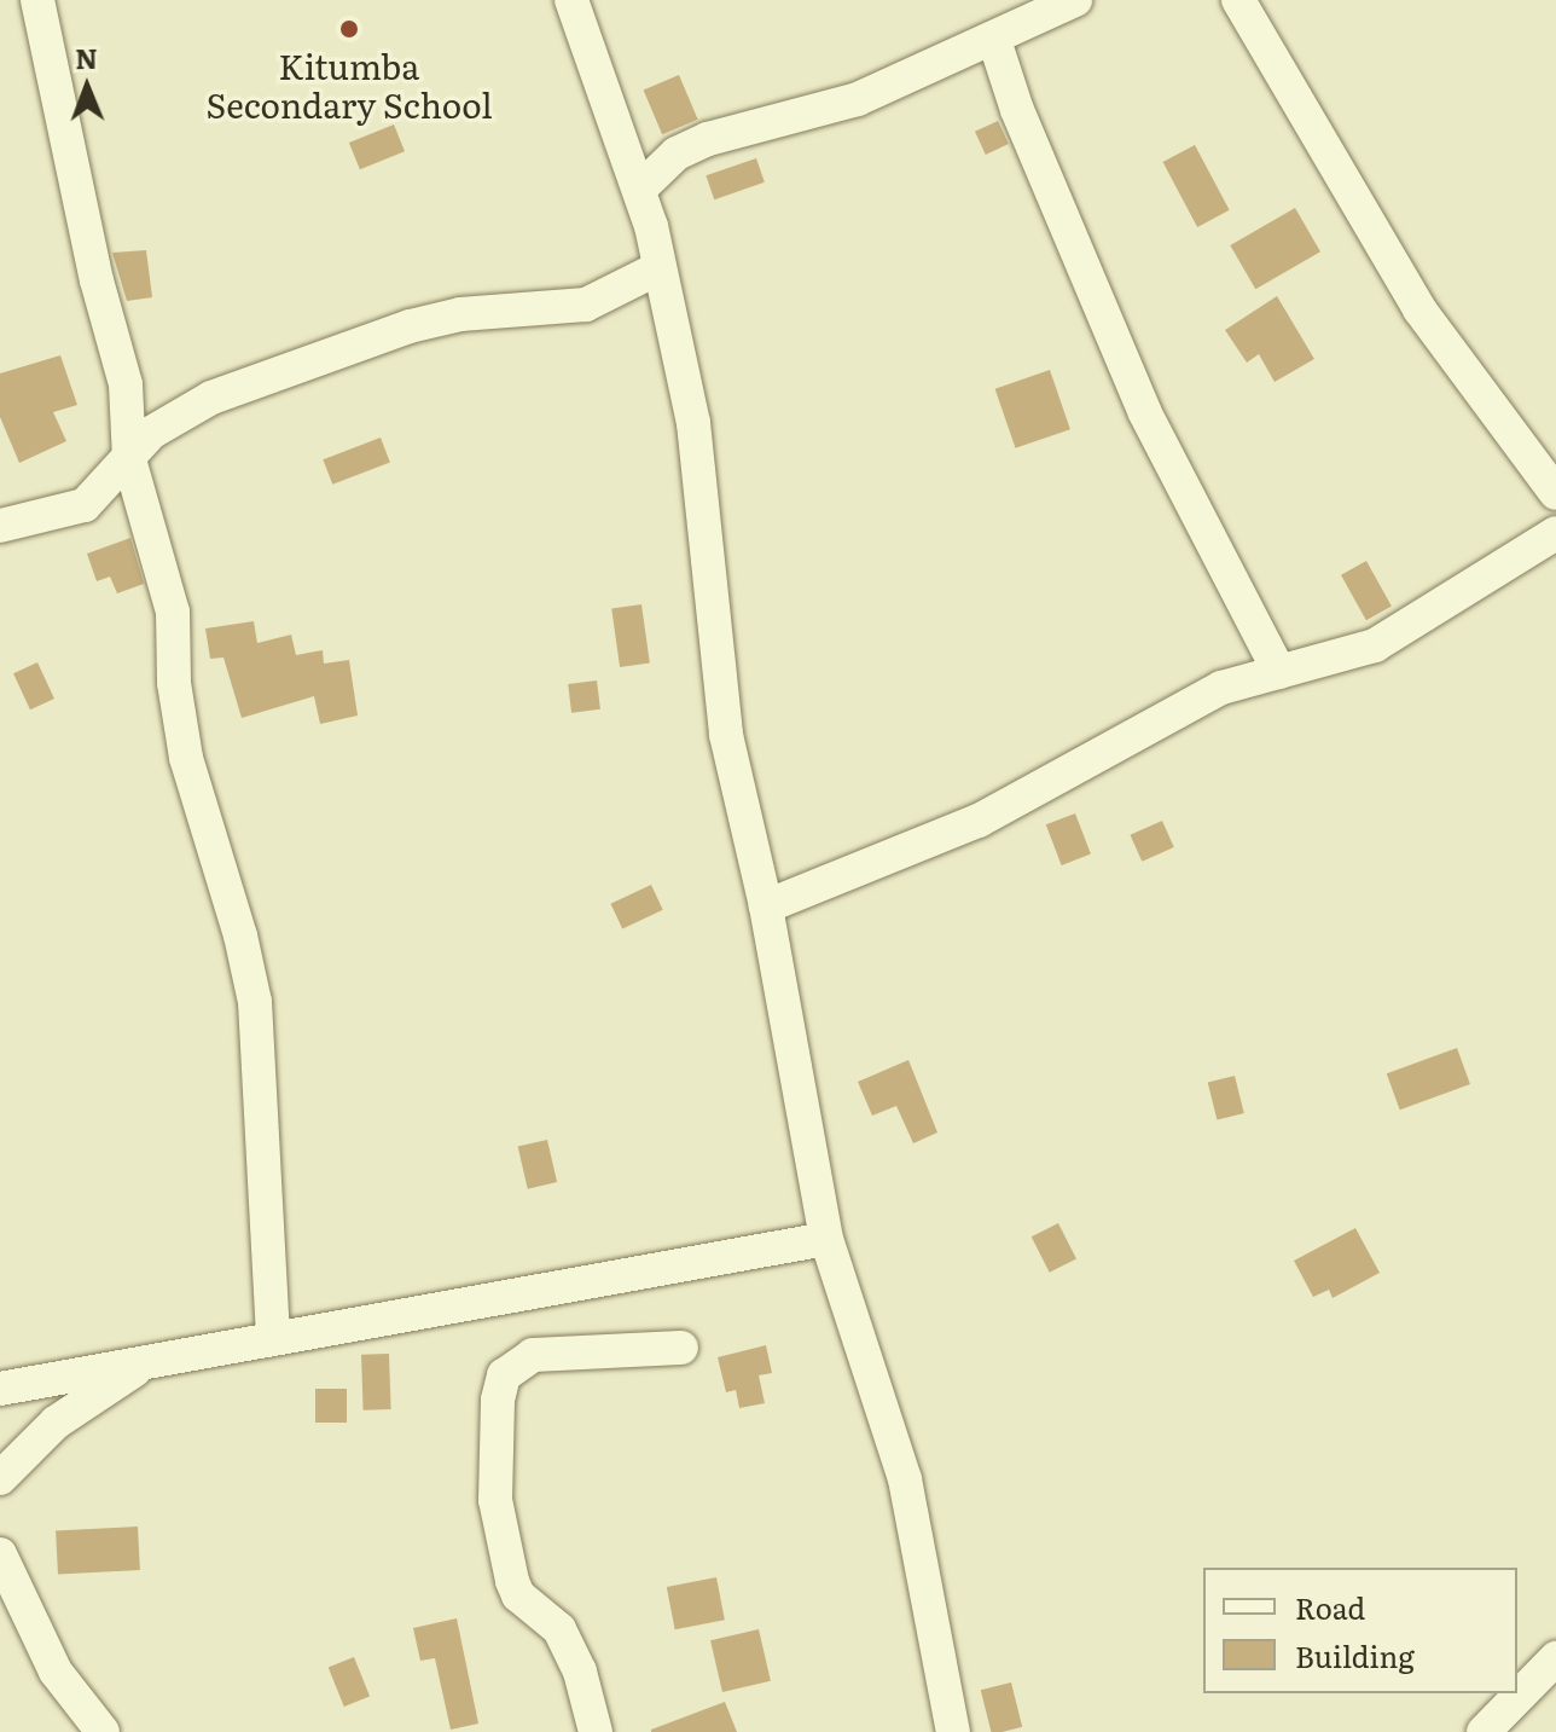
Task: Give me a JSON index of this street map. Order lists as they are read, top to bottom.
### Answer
{
  "places": ["Kitumba Secondary School"],
  "legend": ["Road", "Building"],
  "north": "top"
}
